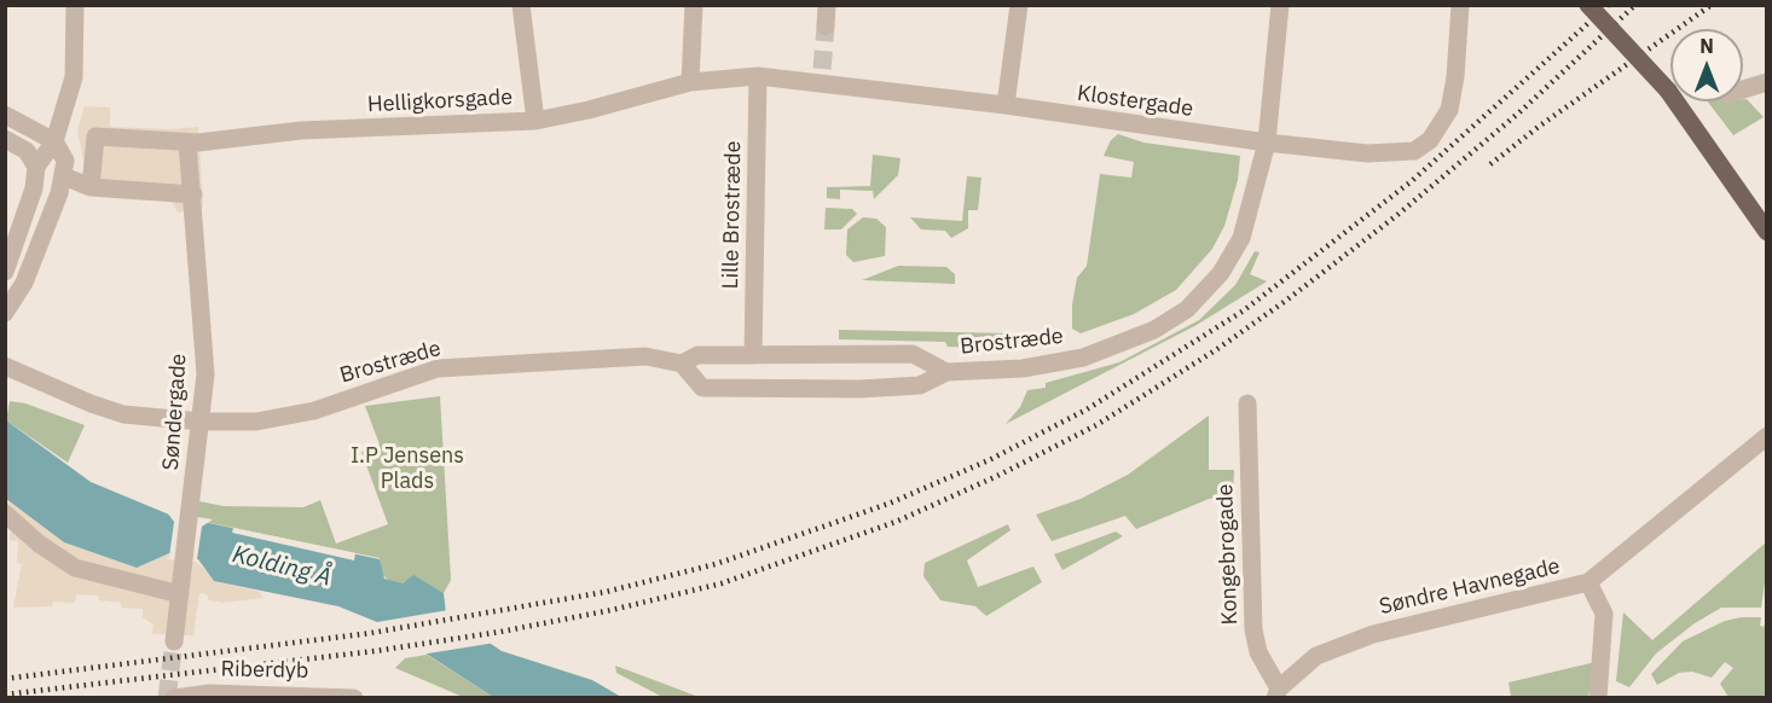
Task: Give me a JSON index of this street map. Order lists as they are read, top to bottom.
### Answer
{
  "streets": {
    "street": [
      "Helligkorsgade",
      "Klostergade",
      "Lille Brostræde",
      "Brostræde",
      "Søndergade",
      "Kongebrogade",
      "Søndre Havnegade",
      "Riberdyb"
    ]
  },
  "crossings": [
    ["Helligkorsgade", "Klostergade"],
    ["Helligkorsgade", "Søndergade"],
    ["Klostergade", "Lille Brostræde"],
    ["Klostergade", "Brostræde"],
    ["Lille Brostræde", "Brostræde"],
    ["Brostræde", "Søndergade"],
    ["Kongebrogade", "Søndre Havnegade"]
  ],
  "water": ["Kolding Å"],
  "parks": ["I.P Jensens Plads"],
  "north": "top"
}
